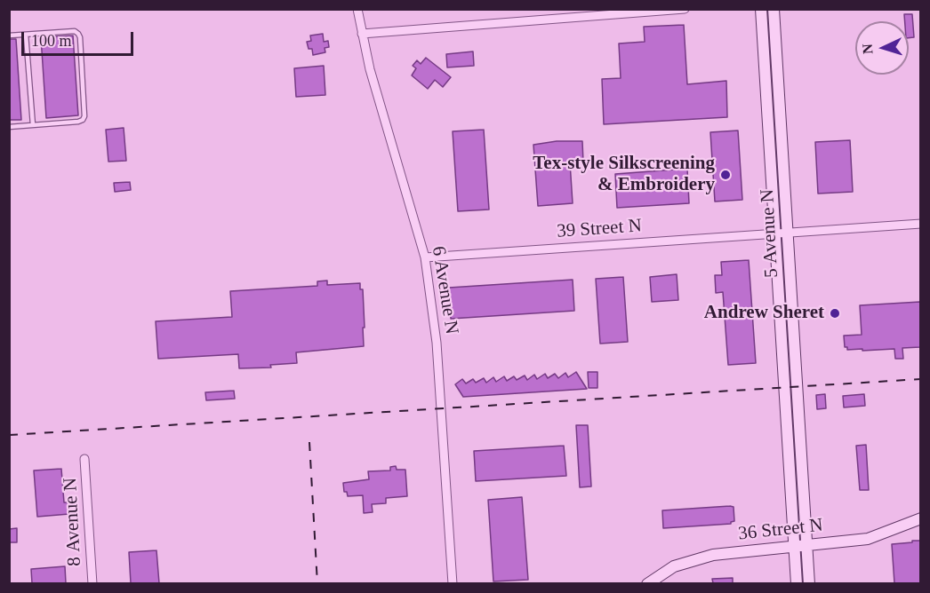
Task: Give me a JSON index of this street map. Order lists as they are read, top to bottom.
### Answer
{
  "streets": {
    "main road": ["5 Avenue N", "36 Street N"],
    "street": ["39 Street N", "6 Avenue N", "8 Avenue N"]
  },
  "crossings": [
    ["39 Street N", "5 Avenue N"],
    ["39 Street N", "6 Avenue N"],
    ["5 Avenue N", "36 Street N"]
  ],
  "places": ["Tex-style Silkscreening & Embroidery", "Andrew Sheret"],
  "scale_bar": "100 m",
  "north": "left"
}
